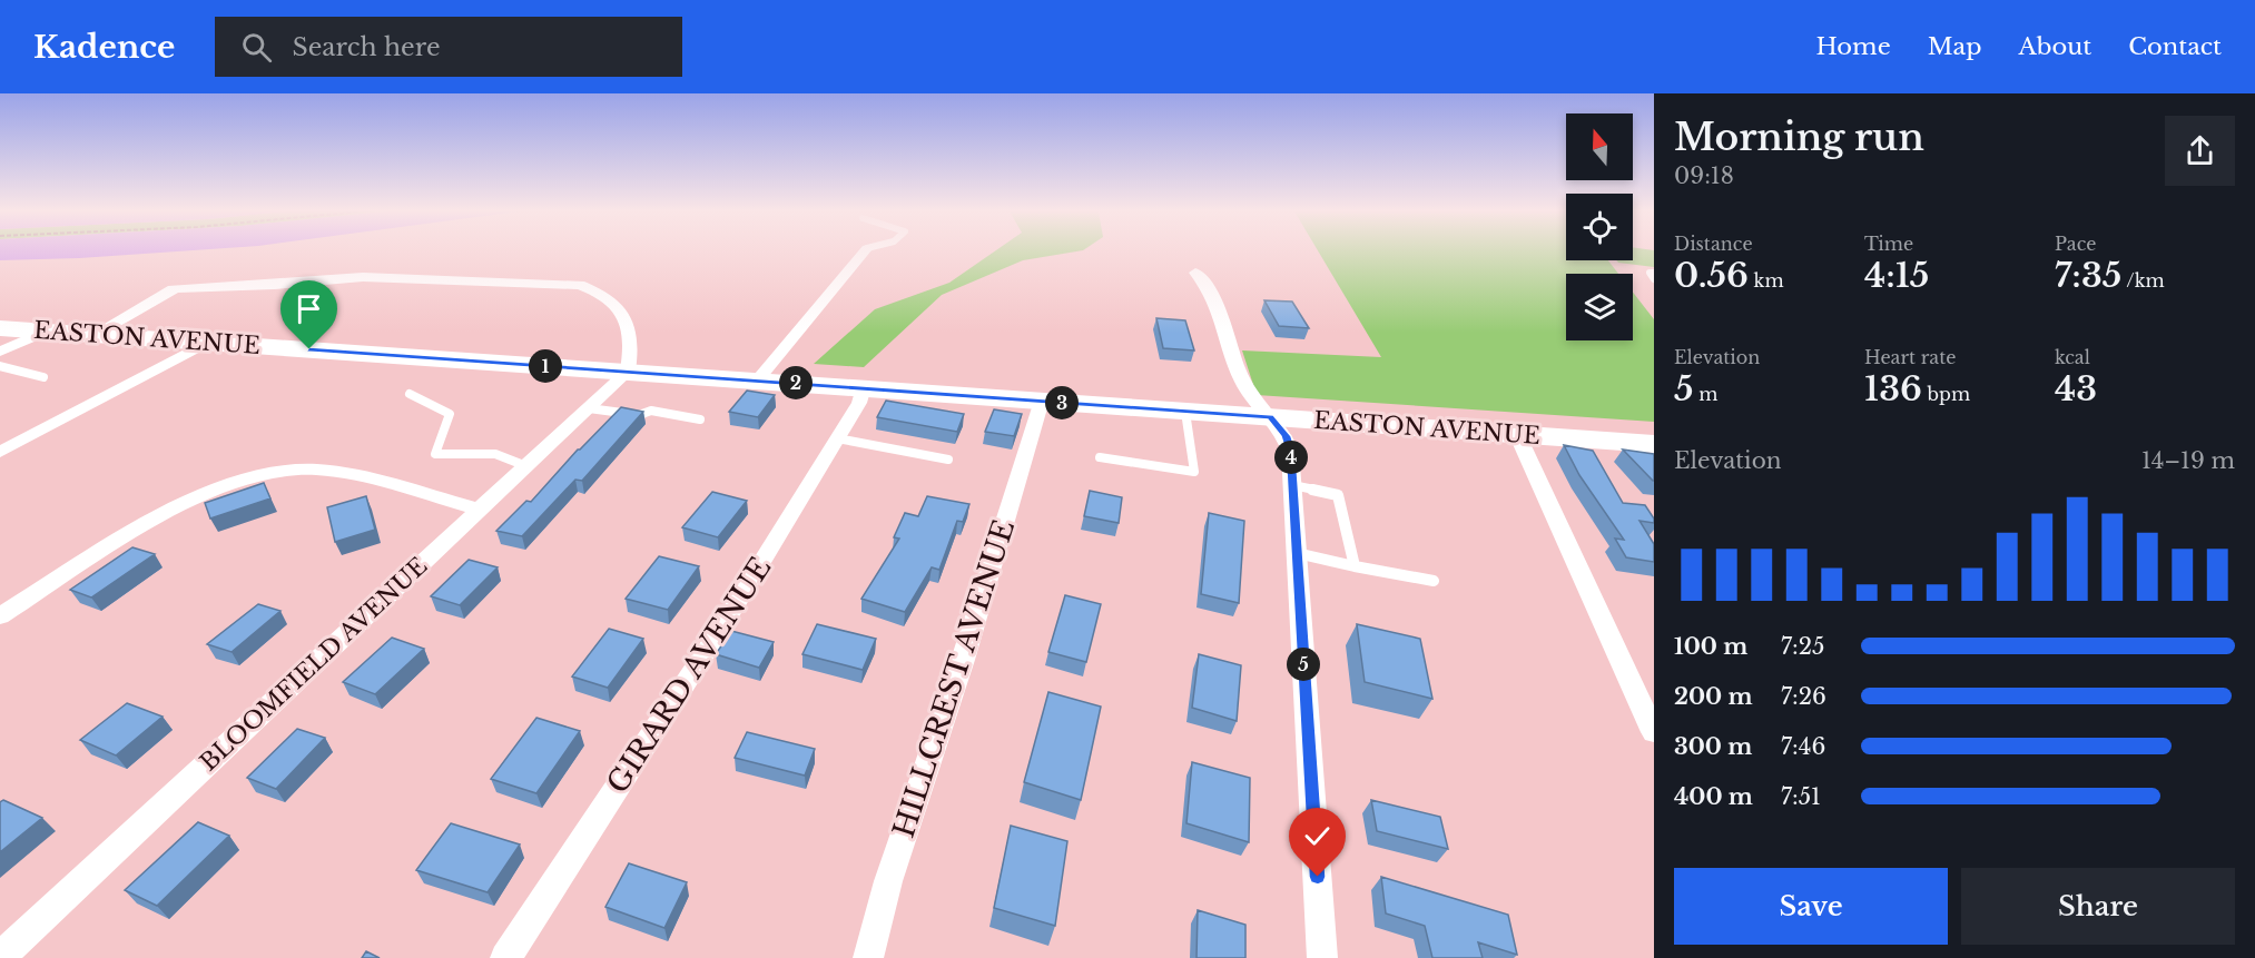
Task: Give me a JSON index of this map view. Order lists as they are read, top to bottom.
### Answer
{
  "streets": {
    "main road": ["EASTON AVENUE"],
    "street": ["BLOOMFIELD AVENUE", "GIRARD AVENUE", "HILLCREST AVENUE"]
  },
  "crossings": [
    ["EASTON AVENUE", "BLOOMFIELD AVENUE"],
    ["EASTON AVENUE", "GIRARD AVENUE"],
    ["EASTON AVENUE", "HILLCREST AVENUE"]
  ],
  "north": "top",
  "page": {
    "header": "Kadence",
    "search": "Search here",
    "nav": [
      "Home",
      "Map",
      "About",
      "Contact"
    ],
    "heading": ["Morning run", "09:18"],
    "stats": [
      ["Distance", "0.56 km"],
      ["Time", "4:15"],
      ["Pace", "7:35 /km"],
      ["Elevation", "5 m"],
      ["Heart rate", "136 bpm"],
      ["kcal", "43"]
    ],
    "pins": [
      "1",
      "2",
      "3",
      "4",
      "5"
    ],
    "chart": ["Elevation", "14–19 m"],
    "list": [
      {
        "name": "100 m",
        "note": "7:25"
      },
      {
        "name": "200 m",
        "note": "7:26"
      },
      {
        "name": "300 m",
        "note": "7:46"
      },
      {
        "name": "400 m",
        "note": "7:51"
      }
    ],
    "buttons": ["Save", "Share"]
  }
}
